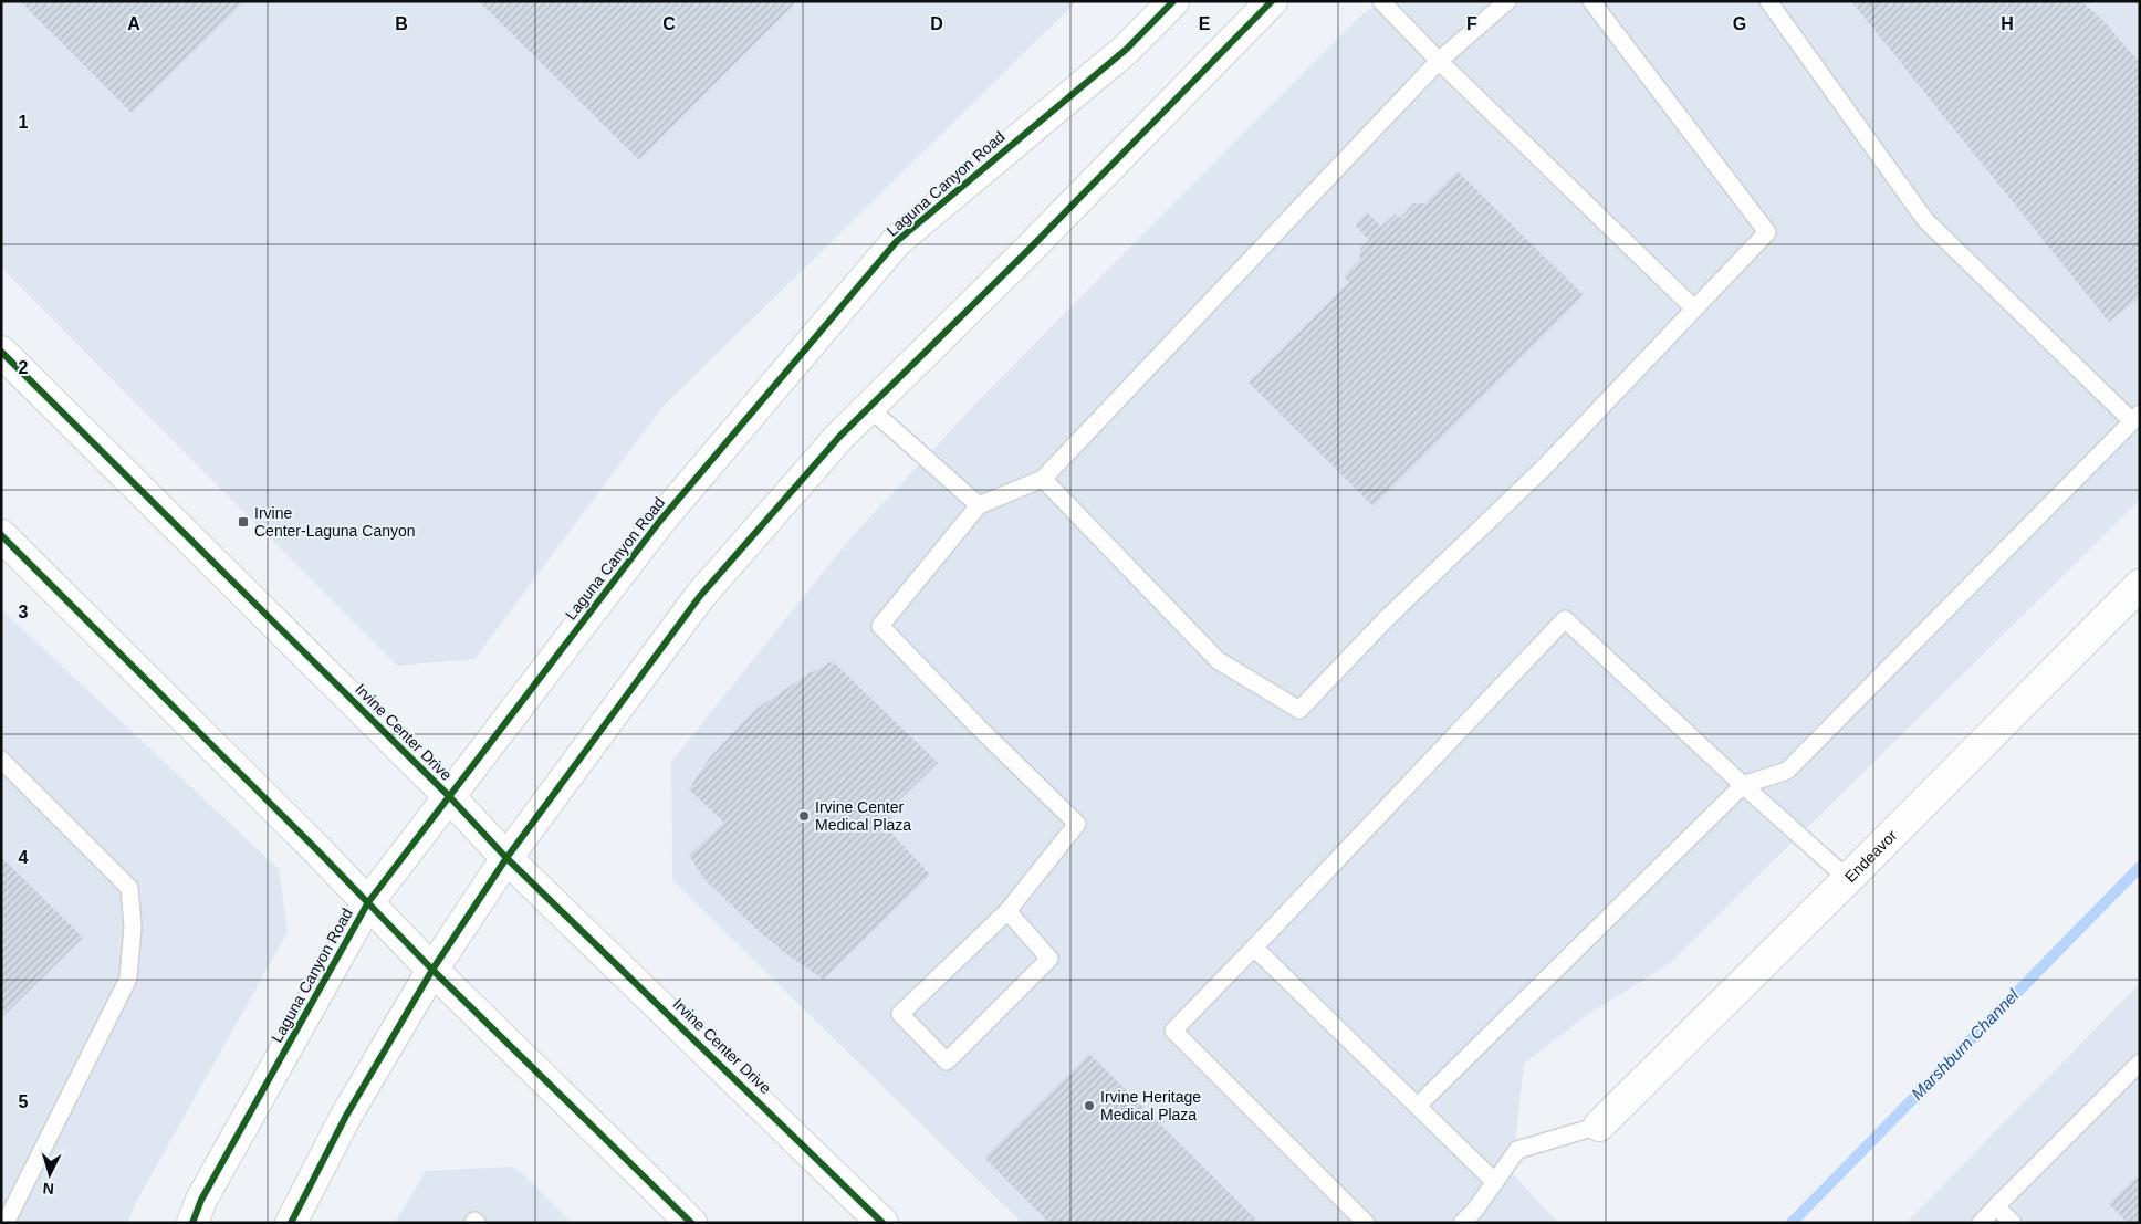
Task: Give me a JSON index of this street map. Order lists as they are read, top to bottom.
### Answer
{
  "streets": {
    "main road": ["Laguna Canyon Road", "Irvine Center Drive", "Endeavor"]
  },
  "crossings": [
    ["Laguna Canyon Road", "Irvine Center Drive"]
  ],
  "water": ["Marshburn Channel"],
  "places": {
    "transit": ["Irvine Center-Laguna Canyon"],
    "other": ["Irvine Center Medical Plaza", "Irvine Heritage Medical Plaza"]
  },
  "north": "bottom",
  "grid": {
    "columns": [
      "A",
      "B",
      "C",
      "D",
      "E",
      "F",
      "G",
      "H"
    ],
    "rows": [
      "1",
      "2",
      "3",
      "4",
      "5"
    ]
  }
}
